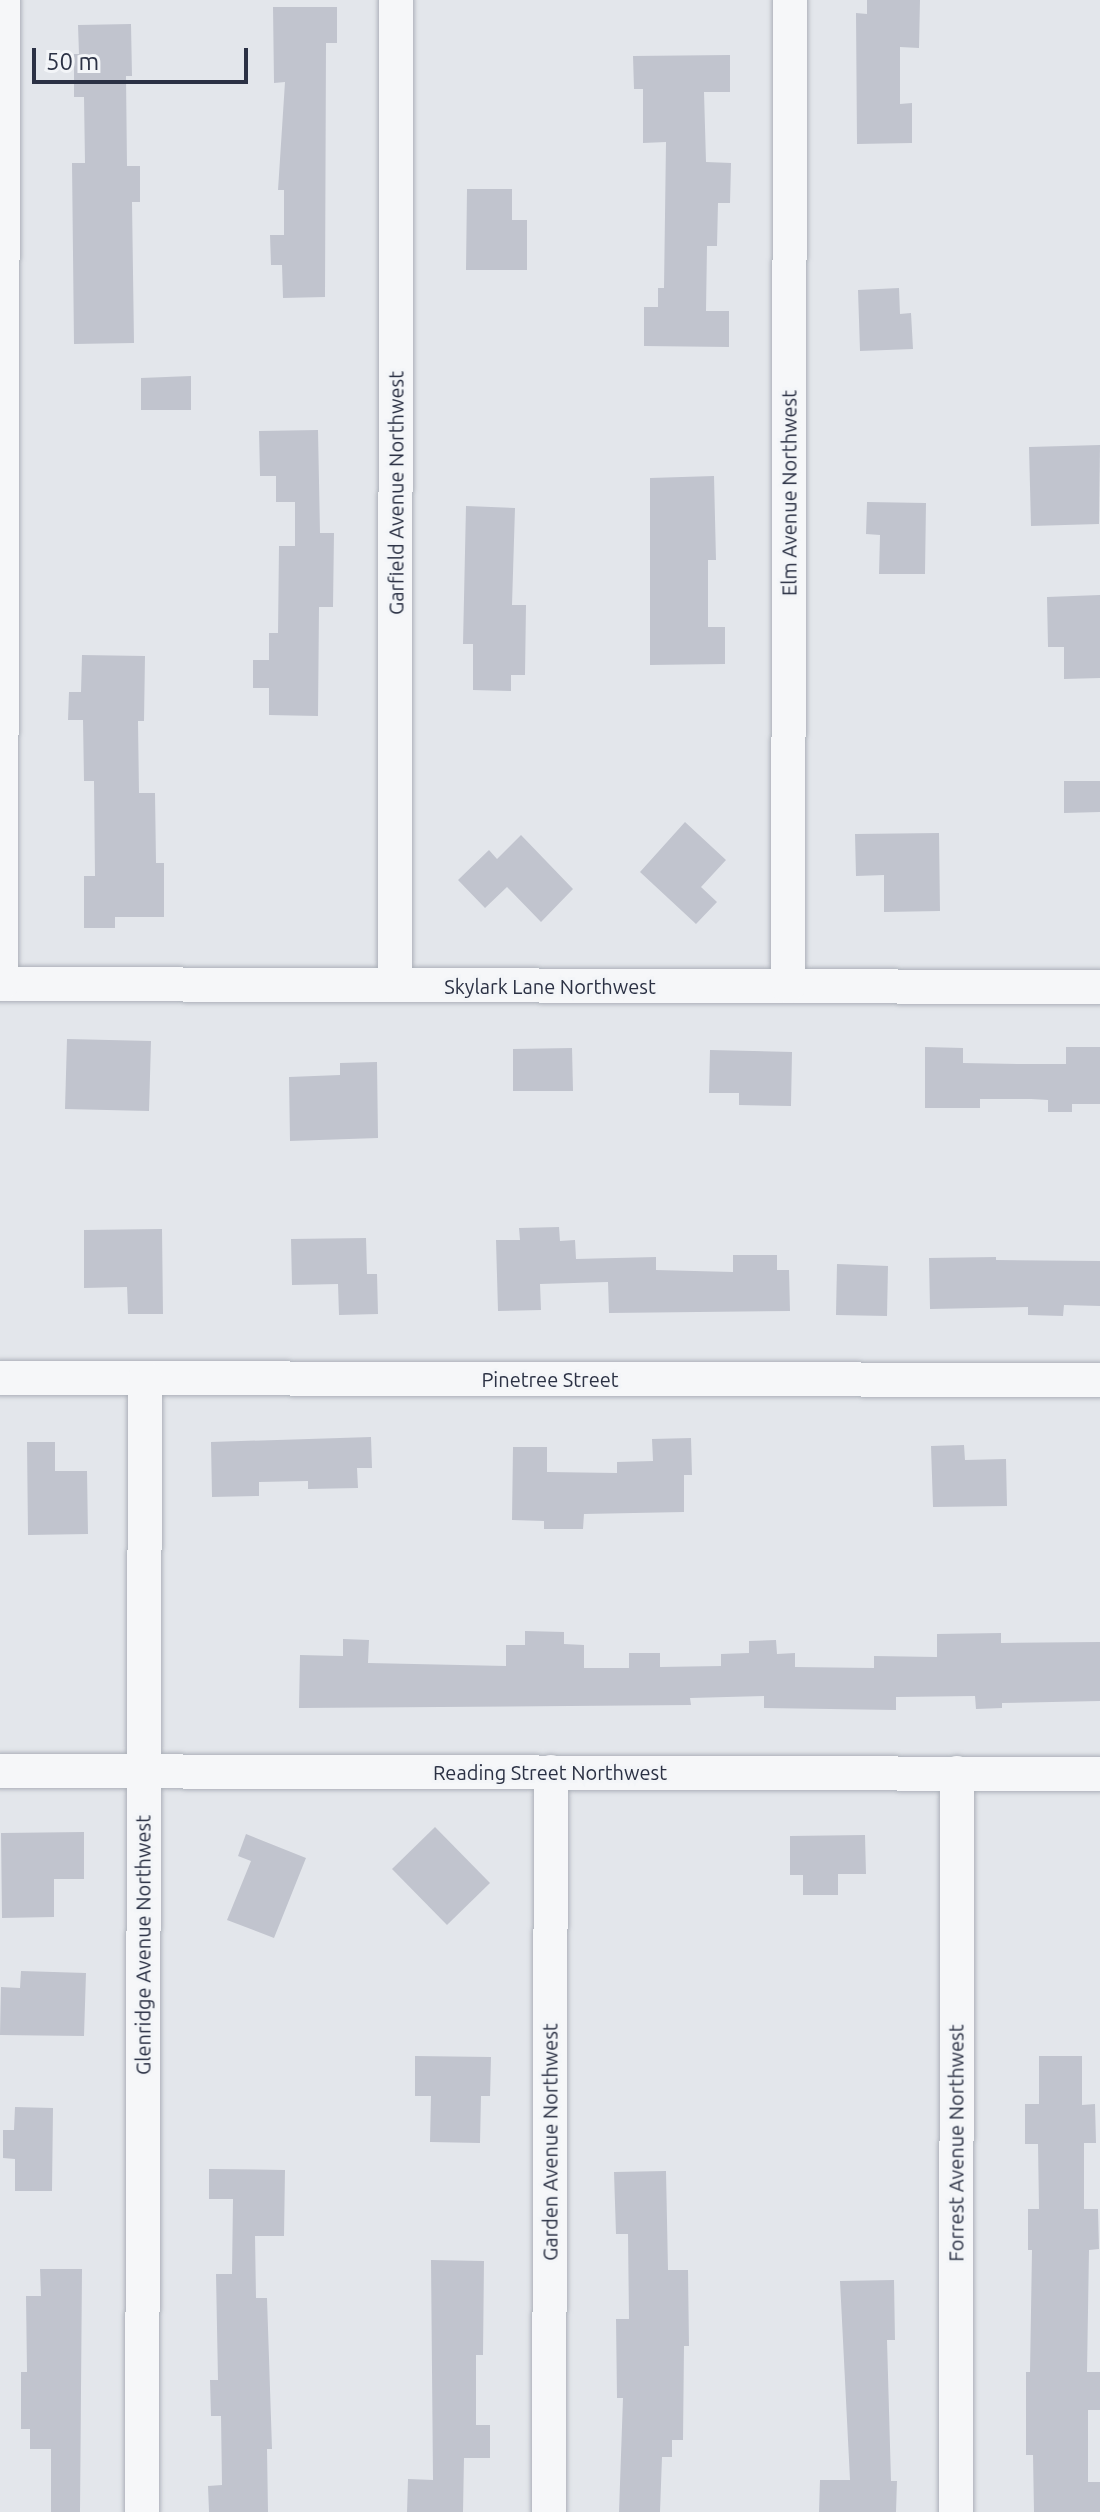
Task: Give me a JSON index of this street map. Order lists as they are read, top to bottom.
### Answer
{
  "streets": {
    "street": [
      "Garfield Avenue Northwest",
      "Elm Avenue Northwest",
      "Skylark Lane Northwest",
      "Pinetree Street",
      "Reading Street Northwest",
      "Glenridge Avenue Northwest",
      "Garden Avenue Northwest",
      "Forrest Avenue Northwest"
    ]
  },
  "crossings": [
    ["Garfield Avenue Northwest", "Skylark Lane Northwest"],
    ["Elm Avenue Northwest", "Skylark Lane Northwest"],
    ["Pinetree Street", "Glenridge Avenue Northwest"],
    ["Reading Street Northwest", "Glenridge Avenue Northwest"],
    ["Reading Street Northwest", "Garden Avenue Northwest"],
    ["Reading Street Northwest", "Forrest Avenue Northwest"]
  ],
  "scale_bar": "50 m"
}
